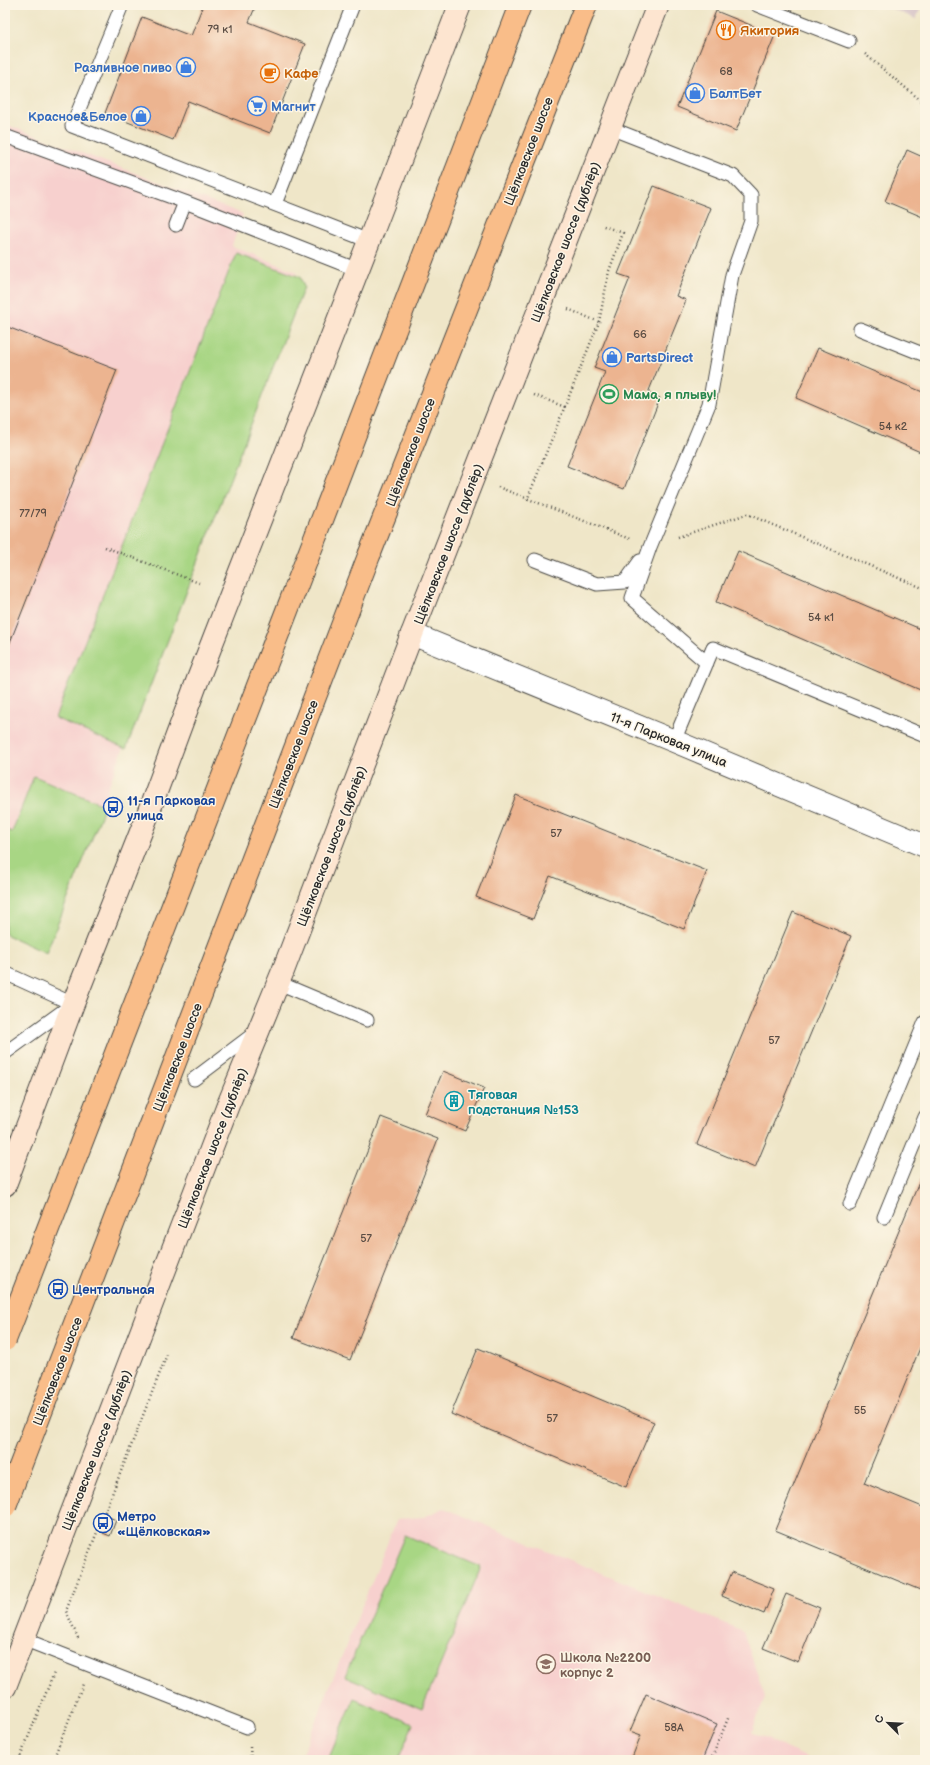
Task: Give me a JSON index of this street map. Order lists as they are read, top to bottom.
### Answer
{
  "streets": {
    "main road": ["Щёлковское шоссе", "Щёлковское шоссе (дублёр)"],
    "street": ["11-я Парковая улица"]
  },
  "crossings": [
    ["Щёлковское шоссе (дублёр)", "11-я Парковая улица"]
  ],
  "places": {
    "restaurant": ["Якитория"],
    "shop": [
      "Разливное пиво",
      "БалтБет",
      "Красное&Белое",
      "PartsDirect"
    ],
    "cafe": ["Кафе"],
    "supermarket": ["Магнит"],
    "sports": ["Мама, я плыву!"],
    "bus stop": ["11-я Парковая улица", "Центральная", "Метро «Щёлковская»"],
    "building": ["Тяговая подстанция №153"],
    "school or university": ["Школа №2200 корпус 2"]
  },
  "house_numbers": [
    "79 к1",
    "68",
    "66",
    "54 к2",
    "77/79",
    "54 к1",
    "57",
    "57",
    "57",
    "55",
    "57",
    "58А"
  ],
  "north": "top left"
}
